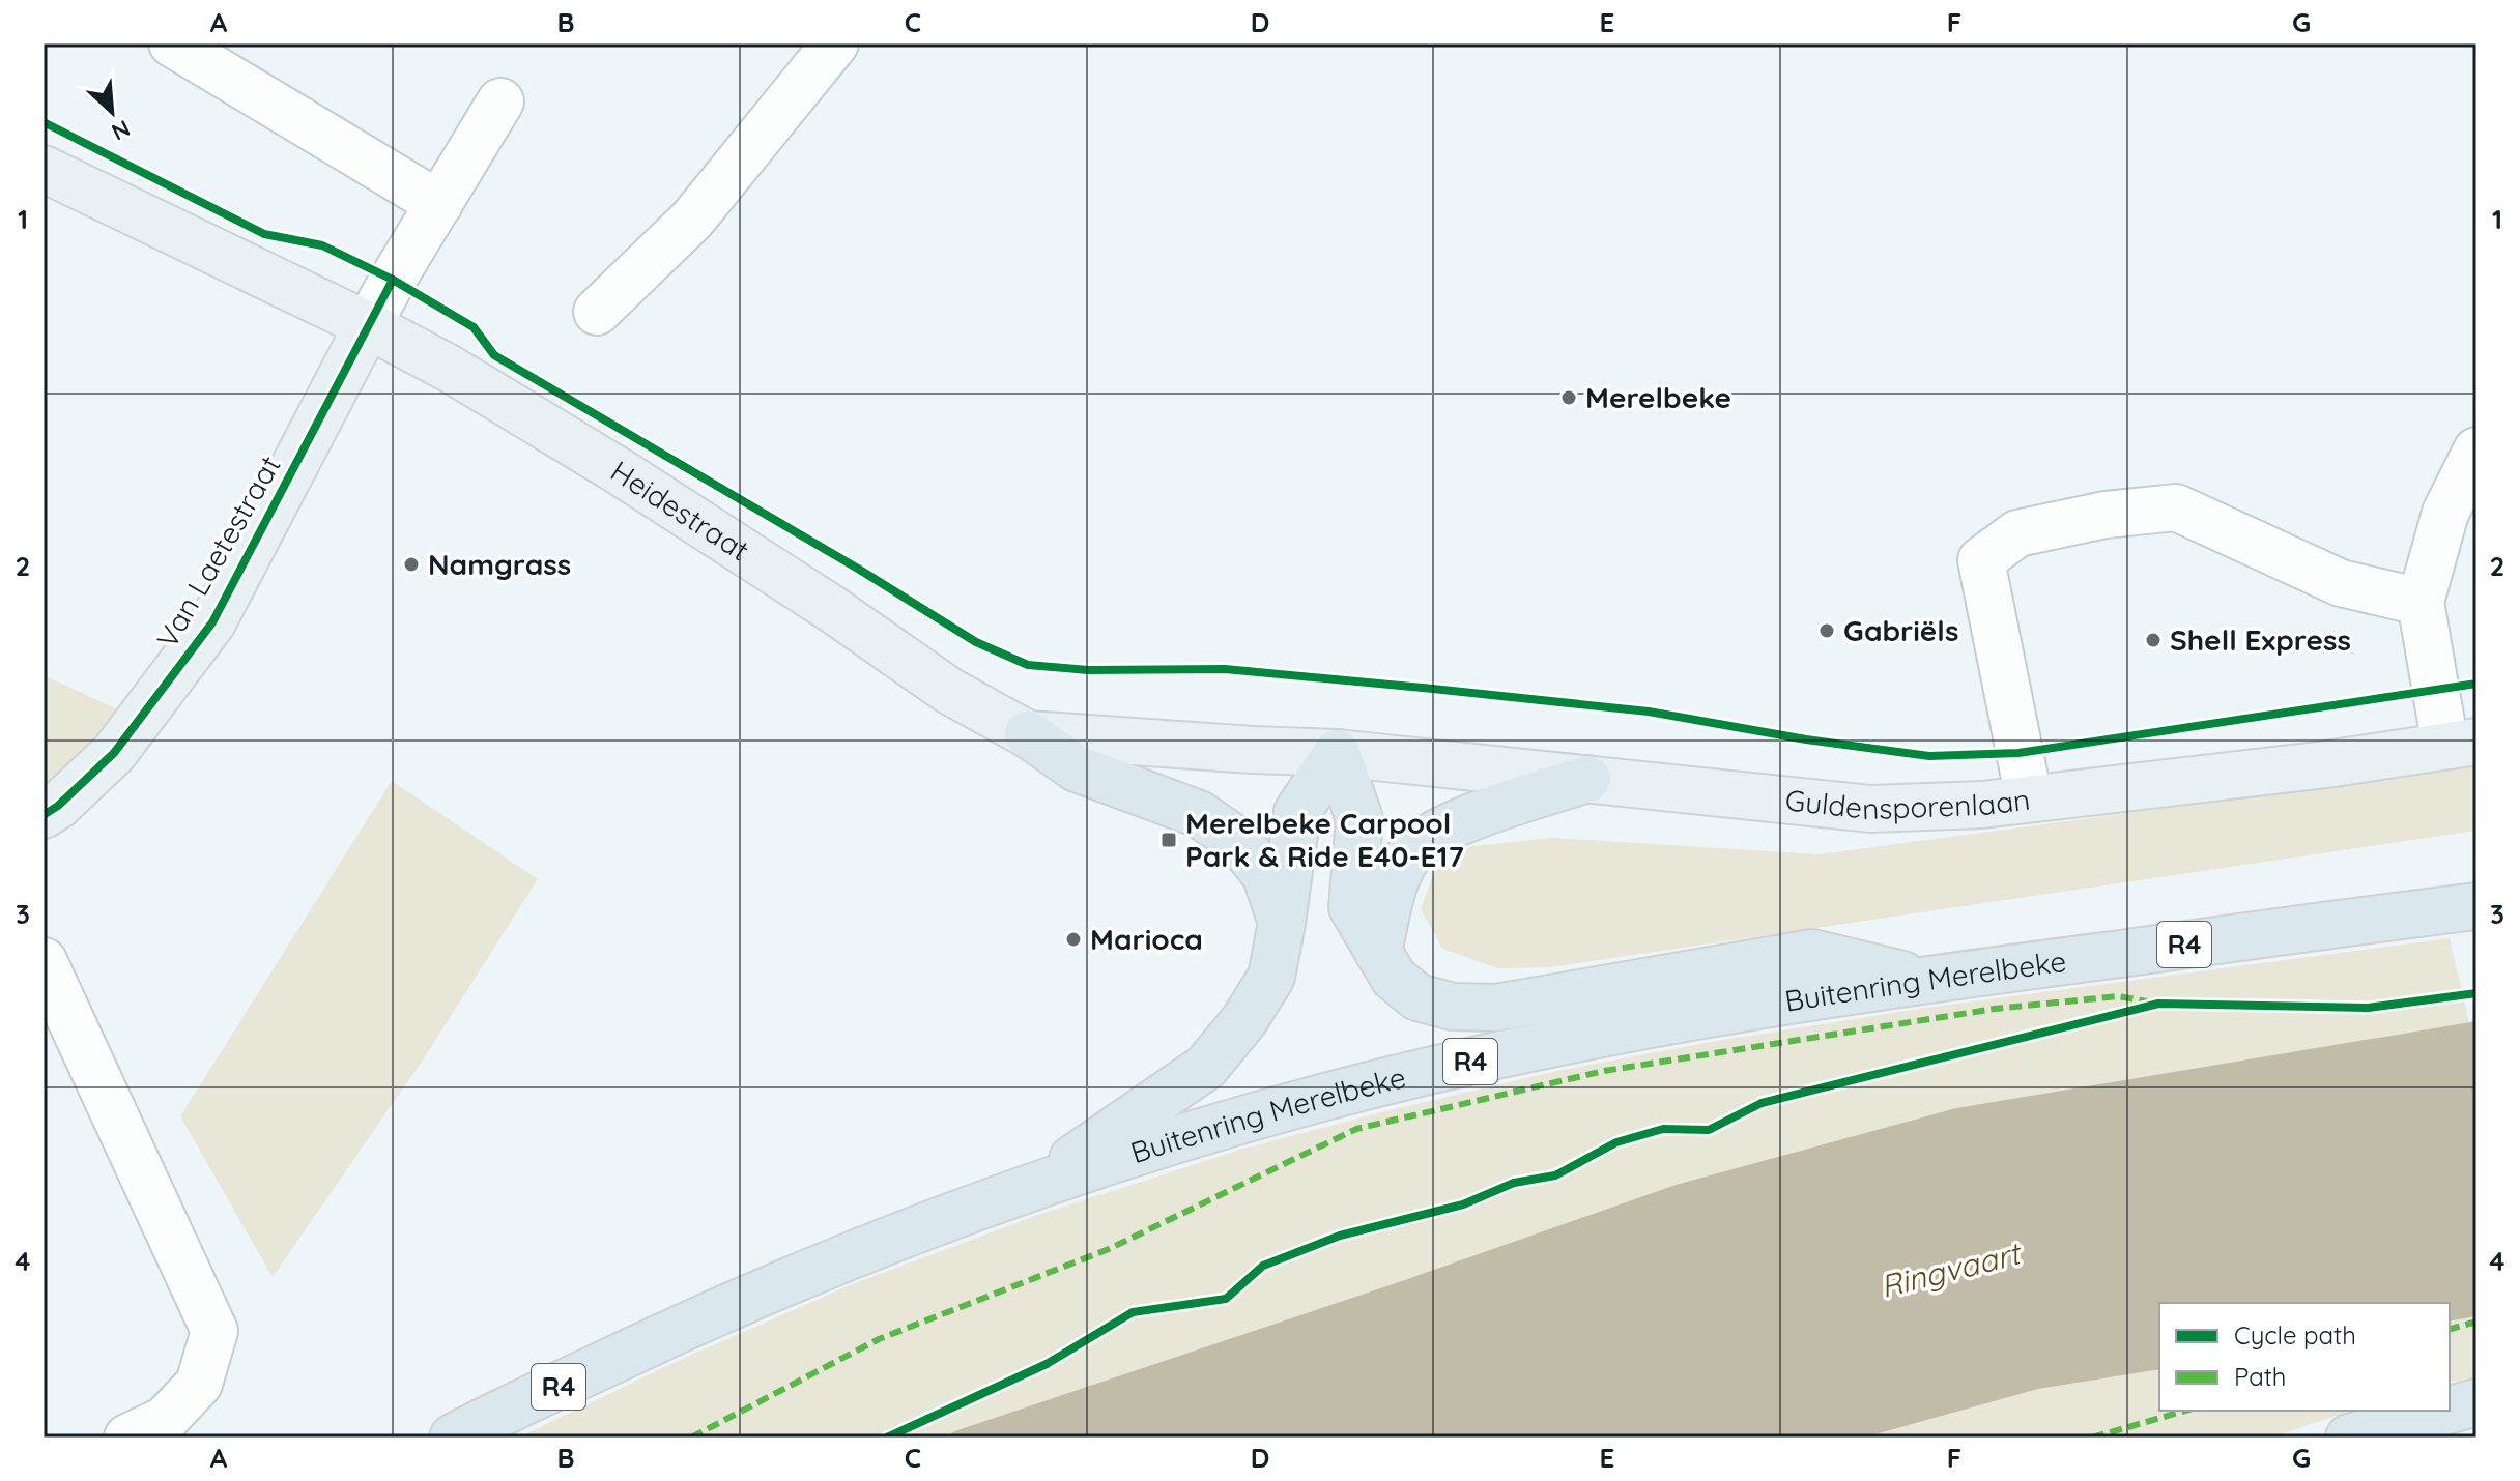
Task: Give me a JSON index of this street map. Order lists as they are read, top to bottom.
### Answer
{
  "streets": {
    "highway": ["R4", "Buitenring Merelbeke"],
    "main road": ["Heidestraat", "Van Laetestraat", "Guldensporenlaan"]
  },
  "crossings": [
    ["Heidestraat", "Van Laetestraat"],
    ["Heidestraat", "Guldensporenlaan"]
  ],
  "water": ["Ringvaart"],
  "places": {
    "other": [
      "Merelbeke",
      "Namgrass",
      "Gabriëls",
      "Shell Express",
      "Marioca"
    ],
    "transit": ["Merelbeke Carpool Park & Ride E40-E17"]
  },
  "legend": ["Cycle path", "Path"],
  "north": "bottom right",
  "grid": {
    "columns": [
      "A",
      "B",
      "C",
      "D",
      "E",
      "F",
      "G"
    ],
    "rows": [
      "1",
      "2",
      "3",
      "4"
    ]
  }
}
